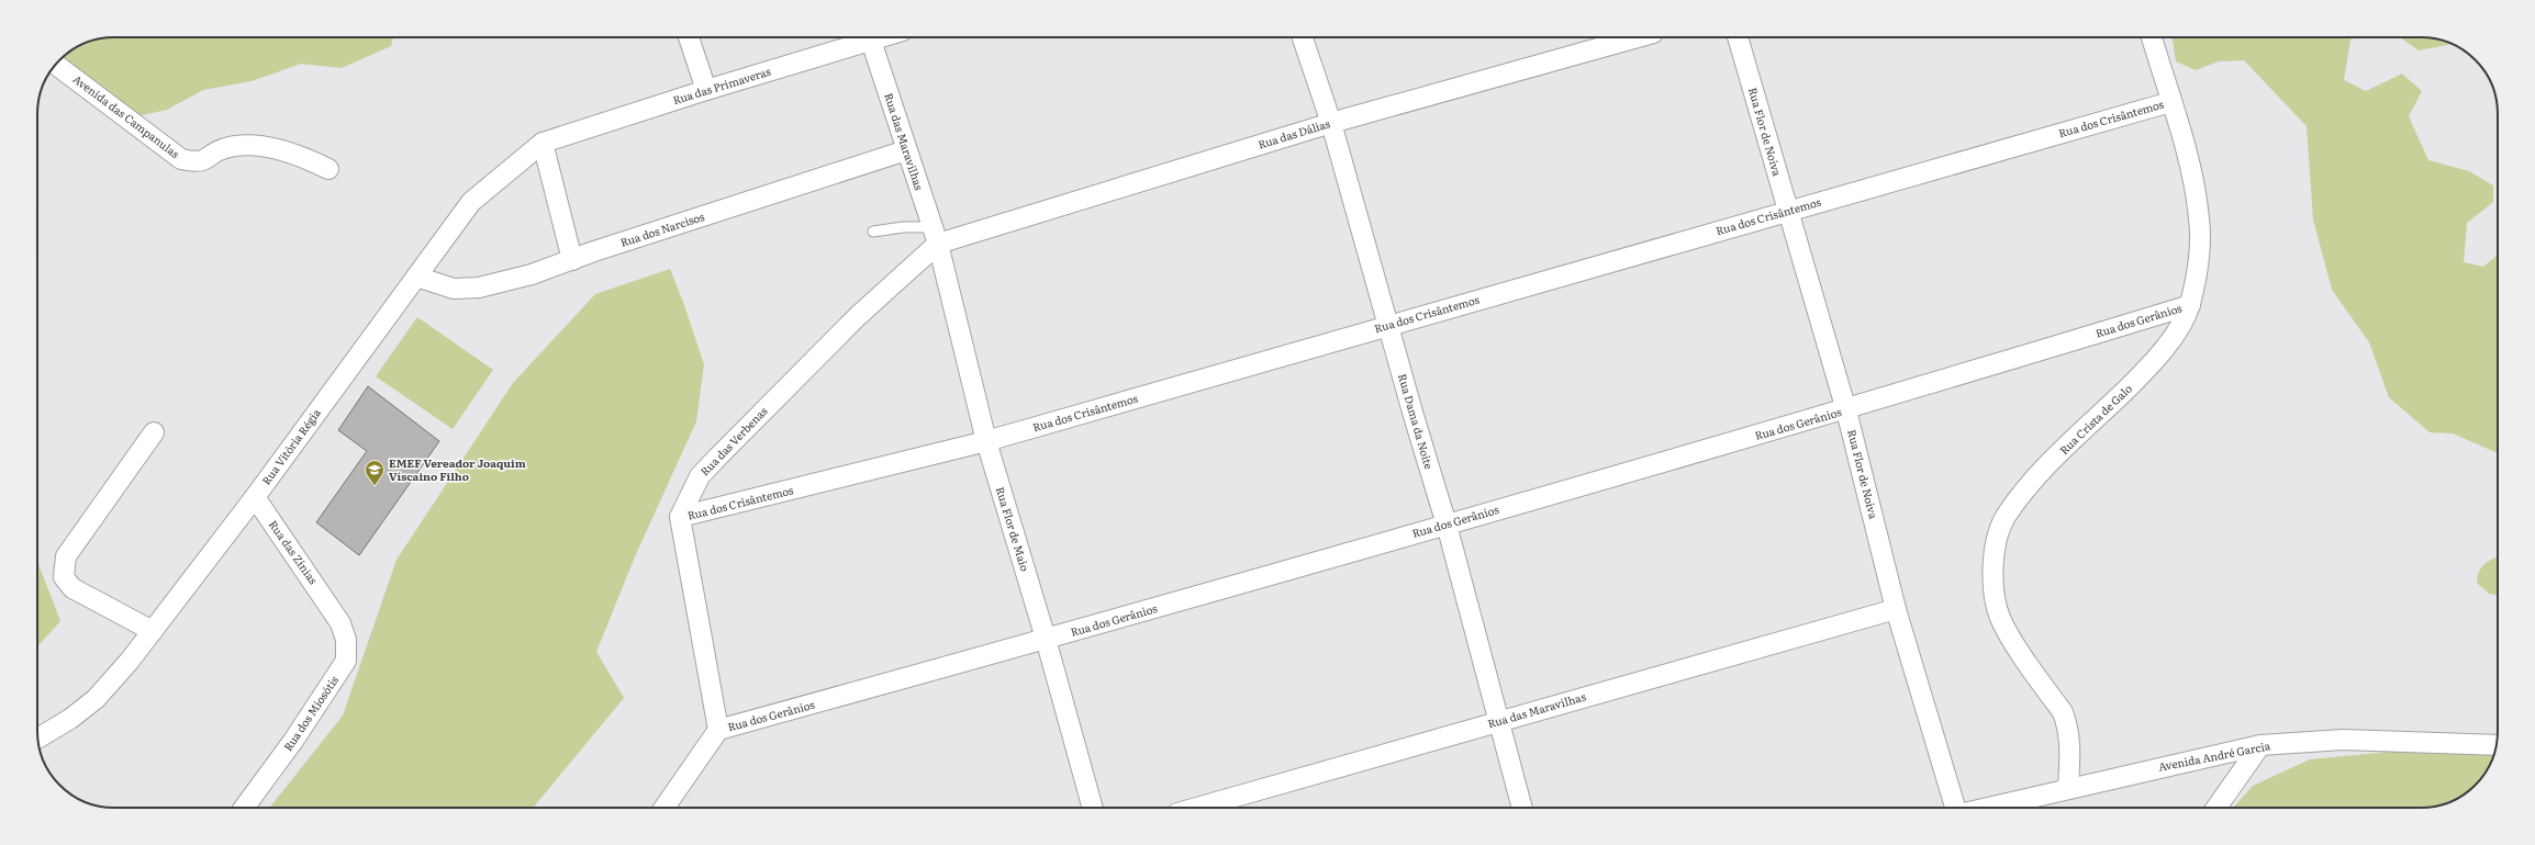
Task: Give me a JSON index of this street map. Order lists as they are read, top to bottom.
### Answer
{
  "streets": {
    "street": [
      "Rua das Primaveras",
      "Avenida das Campanulas",
      "Rua dos Crisântemos",
      "Rua Flor de Noiva",
      "Rua das Dálias",
      "Rua das Maravilhas",
      "Rua dos Narcisos",
      "Rua dos Gerânios",
      "Rua Crista de Galo",
      "Rua Dama da Noite",
      "Rua das Verbenas",
      "Rua Vitória Régia",
      "Rua Flor de Maio",
      "Rua das Zínias",
      "Rua dos Miosótis",
      "Avenida André Garcia"
    ]
  },
  "crossings": [
    ["Rua das Primaveras", "Rua das Maravilhas"],
    ["Rua das Primaveras", "Rua Vitória Régia"],
    ["Rua dos Crisântemos", "Rua Flor de Noiva"],
    ["Rua dos Crisântemos", "Rua Crista de Galo"],
    ["Rua dos Crisântemos", "Rua Dama da Noite"],
    ["Rua dos Crisântemos", "Rua das Verbenas"],
    ["Rua dos Crisântemos", "Rua Flor de Maio"],
    ["Rua Flor de Noiva", "Rua das Maravilhas"],
    ["Rua Flor de Noiva", "Rua dos Gerânios"],
    ["Rua das Dálias", "Rua das Maravilhas"],
    ["Rua das Dálias", "Rua Dama da Noite"],
    ["Rua das Dálias", "Rua das Verbenas"],
    ["Rua das Dálias", "Rua Flor de Maio"],
    ["Rua das Maravilhas", "Rua dos Narcisos"],
    ["Rua das Maravilhas", "Rua Dama da Noite"],
    ["Rua das Maravilhas", "Rua das Verbenas"],
    ["Rua das Maravilhas", "Rua Flor de Maio"],
    ["Rua dos Narcisos", "Rua Vitória Régia"],
    ["Rua dos Gerânios", "Rua Crista de Galo"],
    ["Rua dos Gerânios", "Rua Dama da Noite"],
    ["Rua dos Gerânios", "Rua Flor de Maio"],
    ["Rua Crista de Galo", "Avenida André Garcia"],
    ["Rua das Verbenas", "Rua Flor de Maio"],
    ["Rua Vitória Régia", "Rua das Zínias"],
    ["Rua das Zínias", "Rua dos Miosótis"]
  ],
  "places": {
    "school or university": ["EMEF Vereador Joaquim Víscaino Filho"]
  }
}
